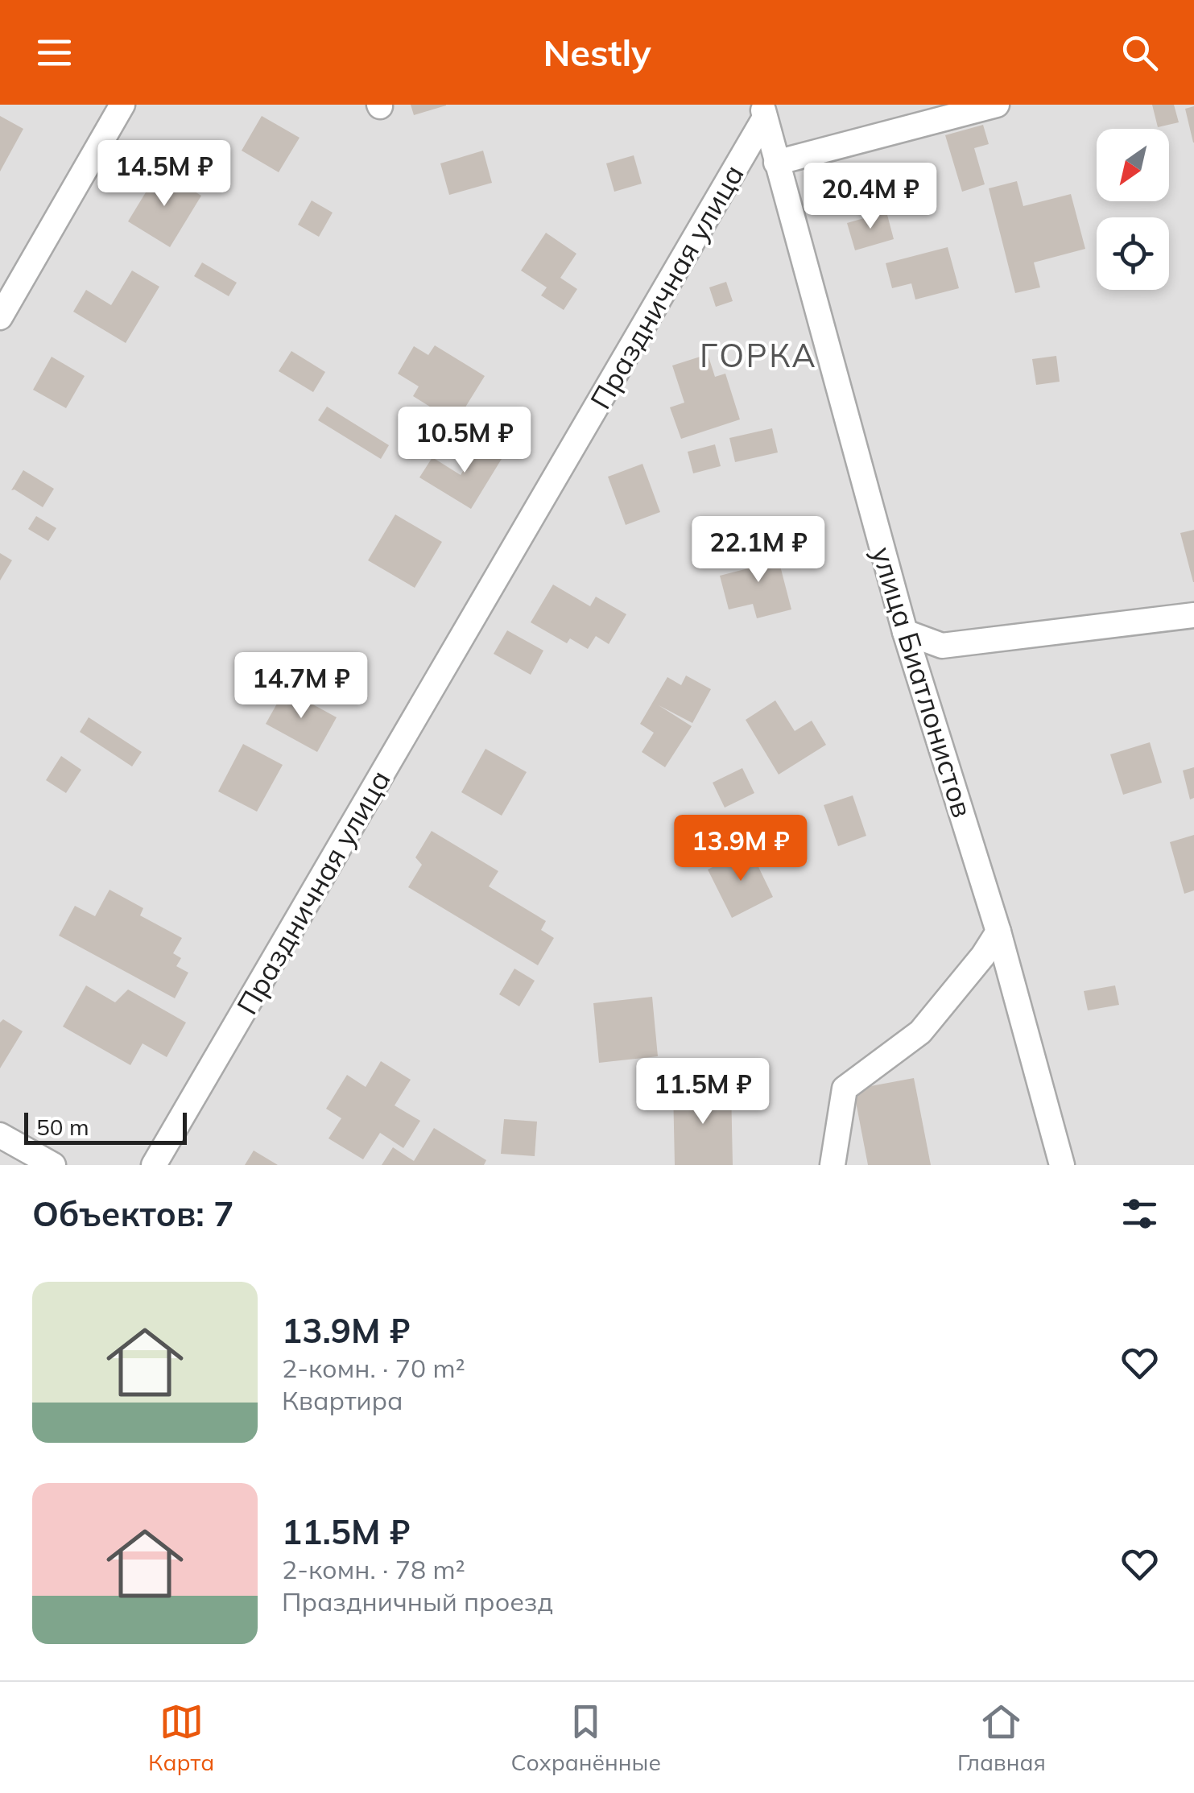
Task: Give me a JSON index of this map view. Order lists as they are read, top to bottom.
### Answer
{
  "streets": {
    "street": ["Праздничная улица", "улица Биатлонистов"]
  },
  "crossings": [
    ["Праздничная улица", "улица Биатлонистов"]
  ],
  "districts": ["ГОРКА"],
  "scale_bar": "50 m",
  "north": "bottom left",
  "page": {
    "header": "Nestly",
    "price": [
      "14.5M ₽",
      "20.4M ₽",
      "10.5M ₽",
      "22.1M ₽",
      "14.7M ₽",
      "13.9M ₽",
      "11.5M ₽"
    ],
    "scale": "50 m",
    "heading": "Объектов: 7",
    "list": [
      {
        "name": "13.9M ₽",
        "note": "2-комн. · 70 m² · Квартира"
      },
      {
        "name": "11.5M ₽",
        "note": "2-комн. · 78 m² · Праздничный проезд"
      }
    ],
    "tabs": ["Карта", "Сохранённые", "Главная"]
  }
}
